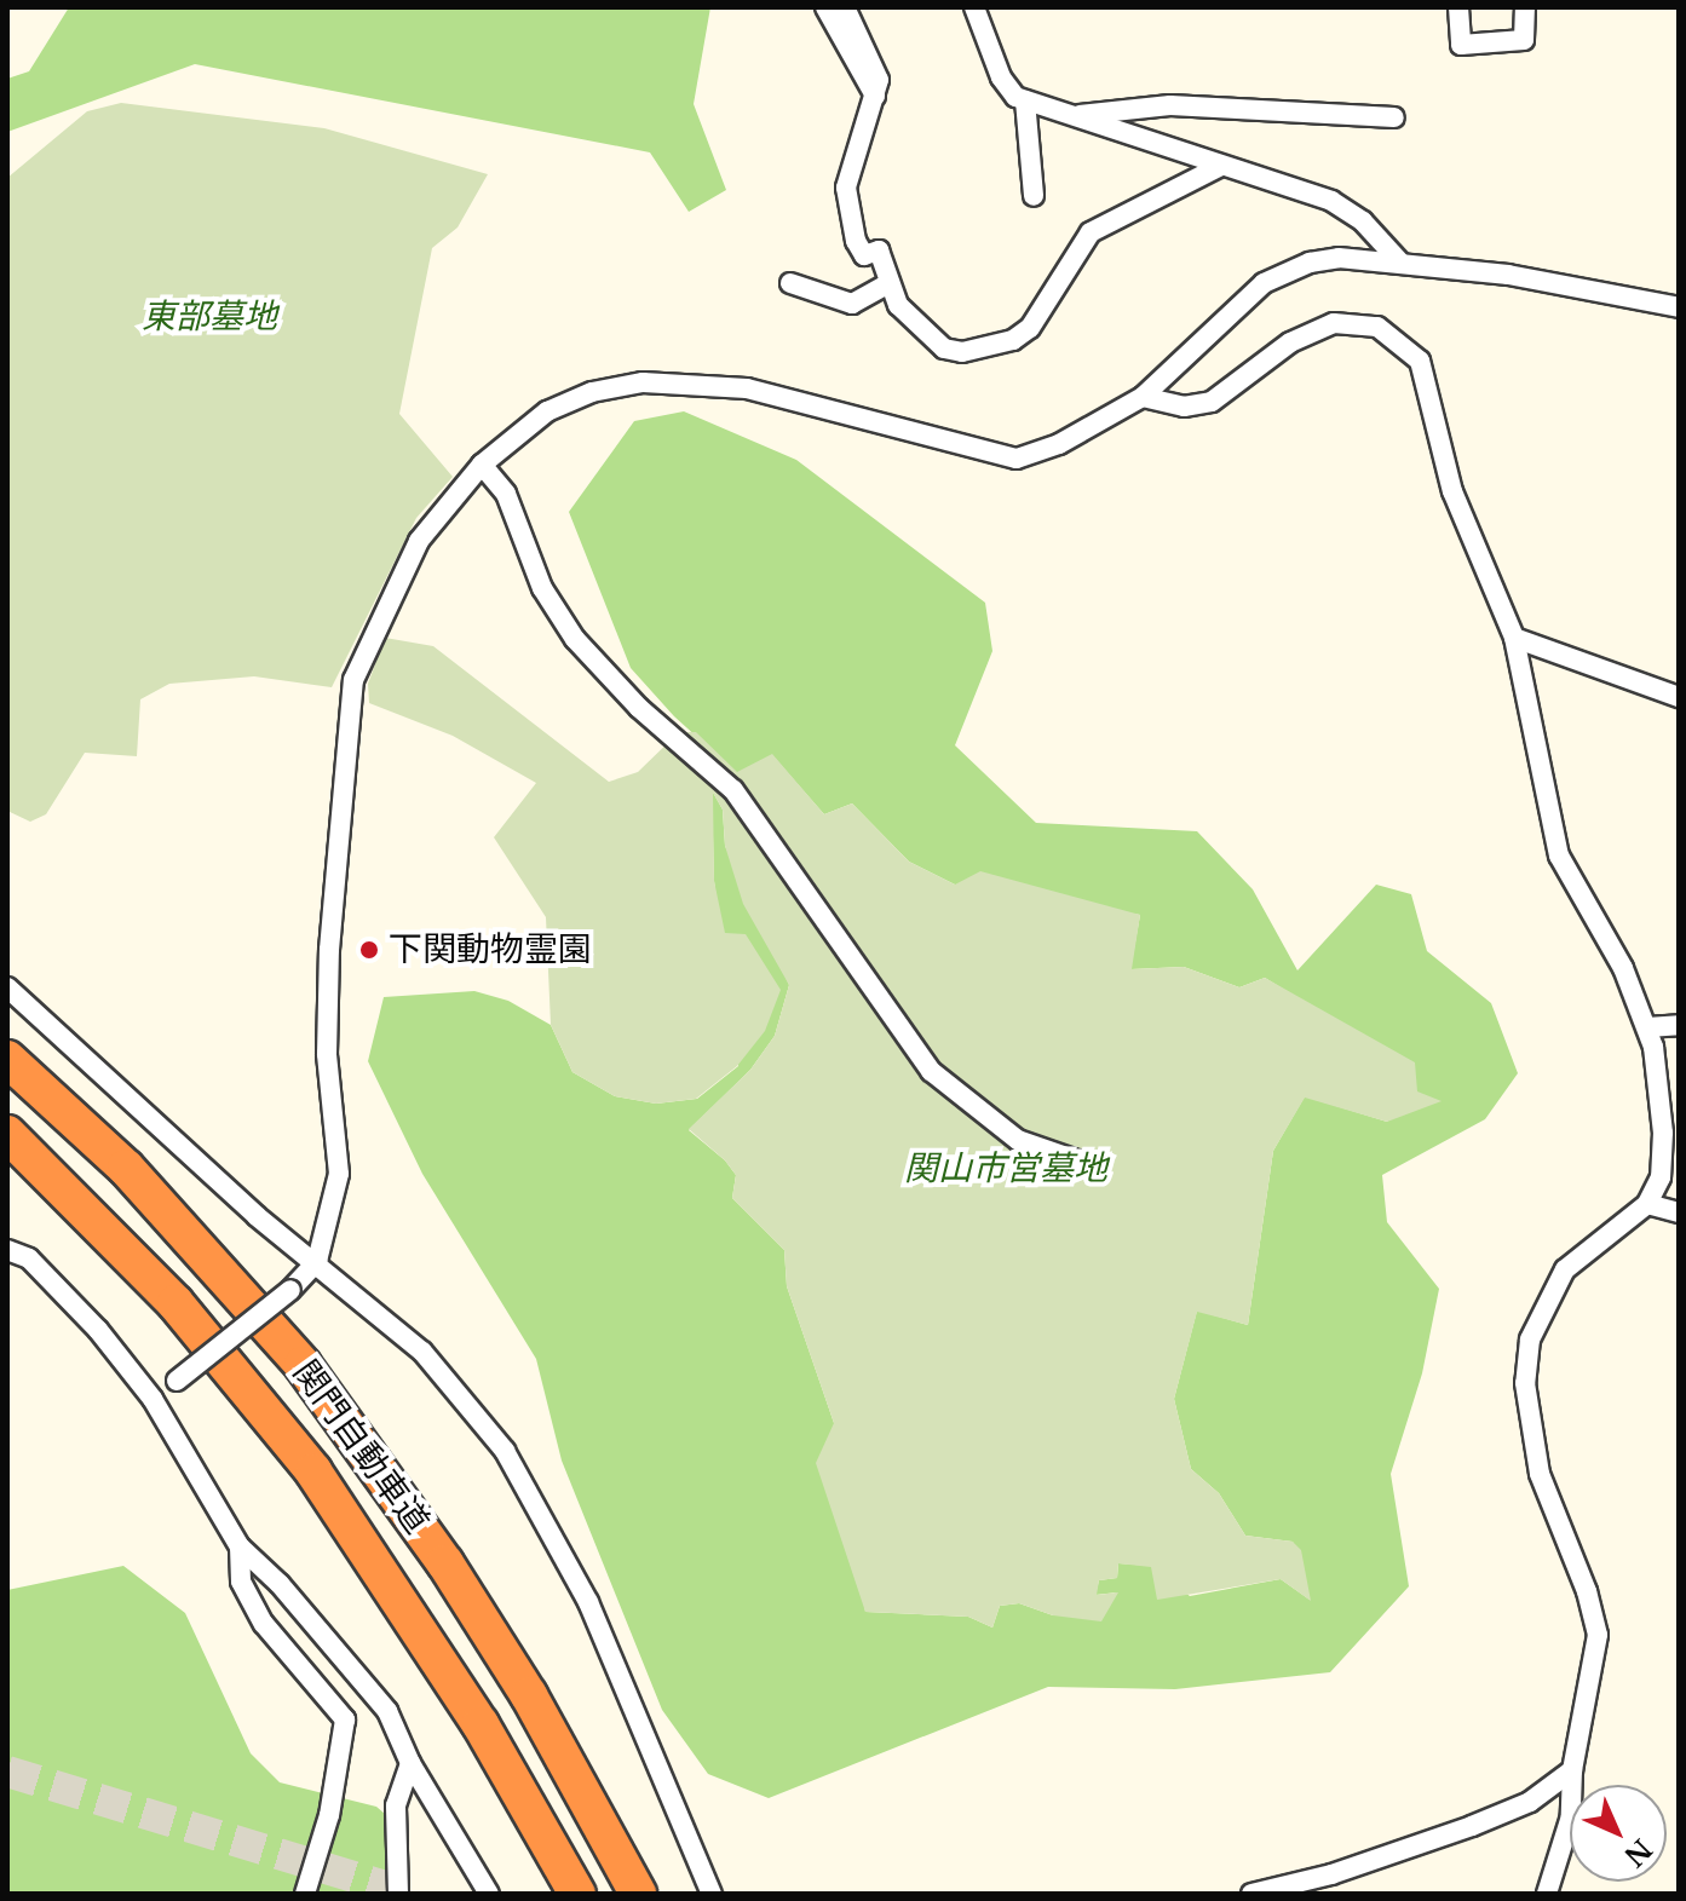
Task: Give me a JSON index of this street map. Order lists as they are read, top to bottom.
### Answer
{
  "streets": {
    "highway": ["関門自動車道"]
  },
  "parks": ["東部墓地", "関山市営墓地"],
  "places": ["下関動物霊園"],
  "north": "bottom right"
}
